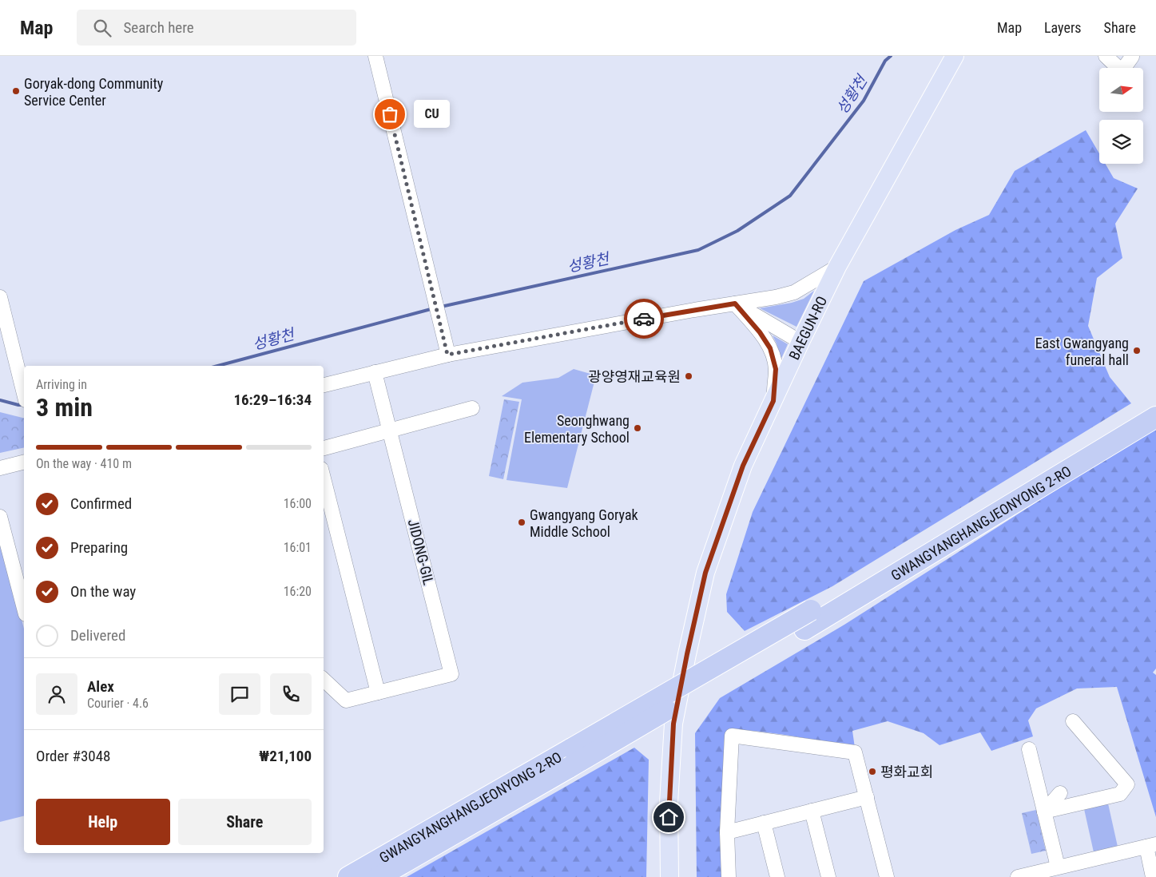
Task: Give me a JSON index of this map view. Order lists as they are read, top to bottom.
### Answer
{
  "streets": {
    "highway": ["GWANGYANGHANGJEONYONG 2-RO"],
    "main road": ["BAEGUN-RO"],
    "street": ["JIDONG-GIL"]
  },
  "water": ["성황천"],
  "places": [
    "Goryak-dong Community Service Center",
    "CU",
    "East Gwangyang funeral hall",
    "광양영재교육원",
    "Seonghwang Elementary School",
    "Gwangyang Goryak Middle School",
    "평화교회"
  ],
  "north": "right",
  "page": {
    "header": "Map",
    "search": "Search here",
    "nav": ["Map", "Layers", "Share"],
    "bubble": "CU",
    "heading": ["3 min", "Arriving in", "16:29–16:34"],
    "panel": [
      "Alex",
      "Courier · 4.6",
      "Order #3048",
      "₩21,100"
    ],
    "bar": "On the way · 410 m",
    "list": [
      ["Confirmed", "16:00"],
      ["Preparing", "16:01"],
      ["On the way", "16:20"],
      "Delivered"
    ],
    "buttons": ["Help", "Share"]
  }
}
